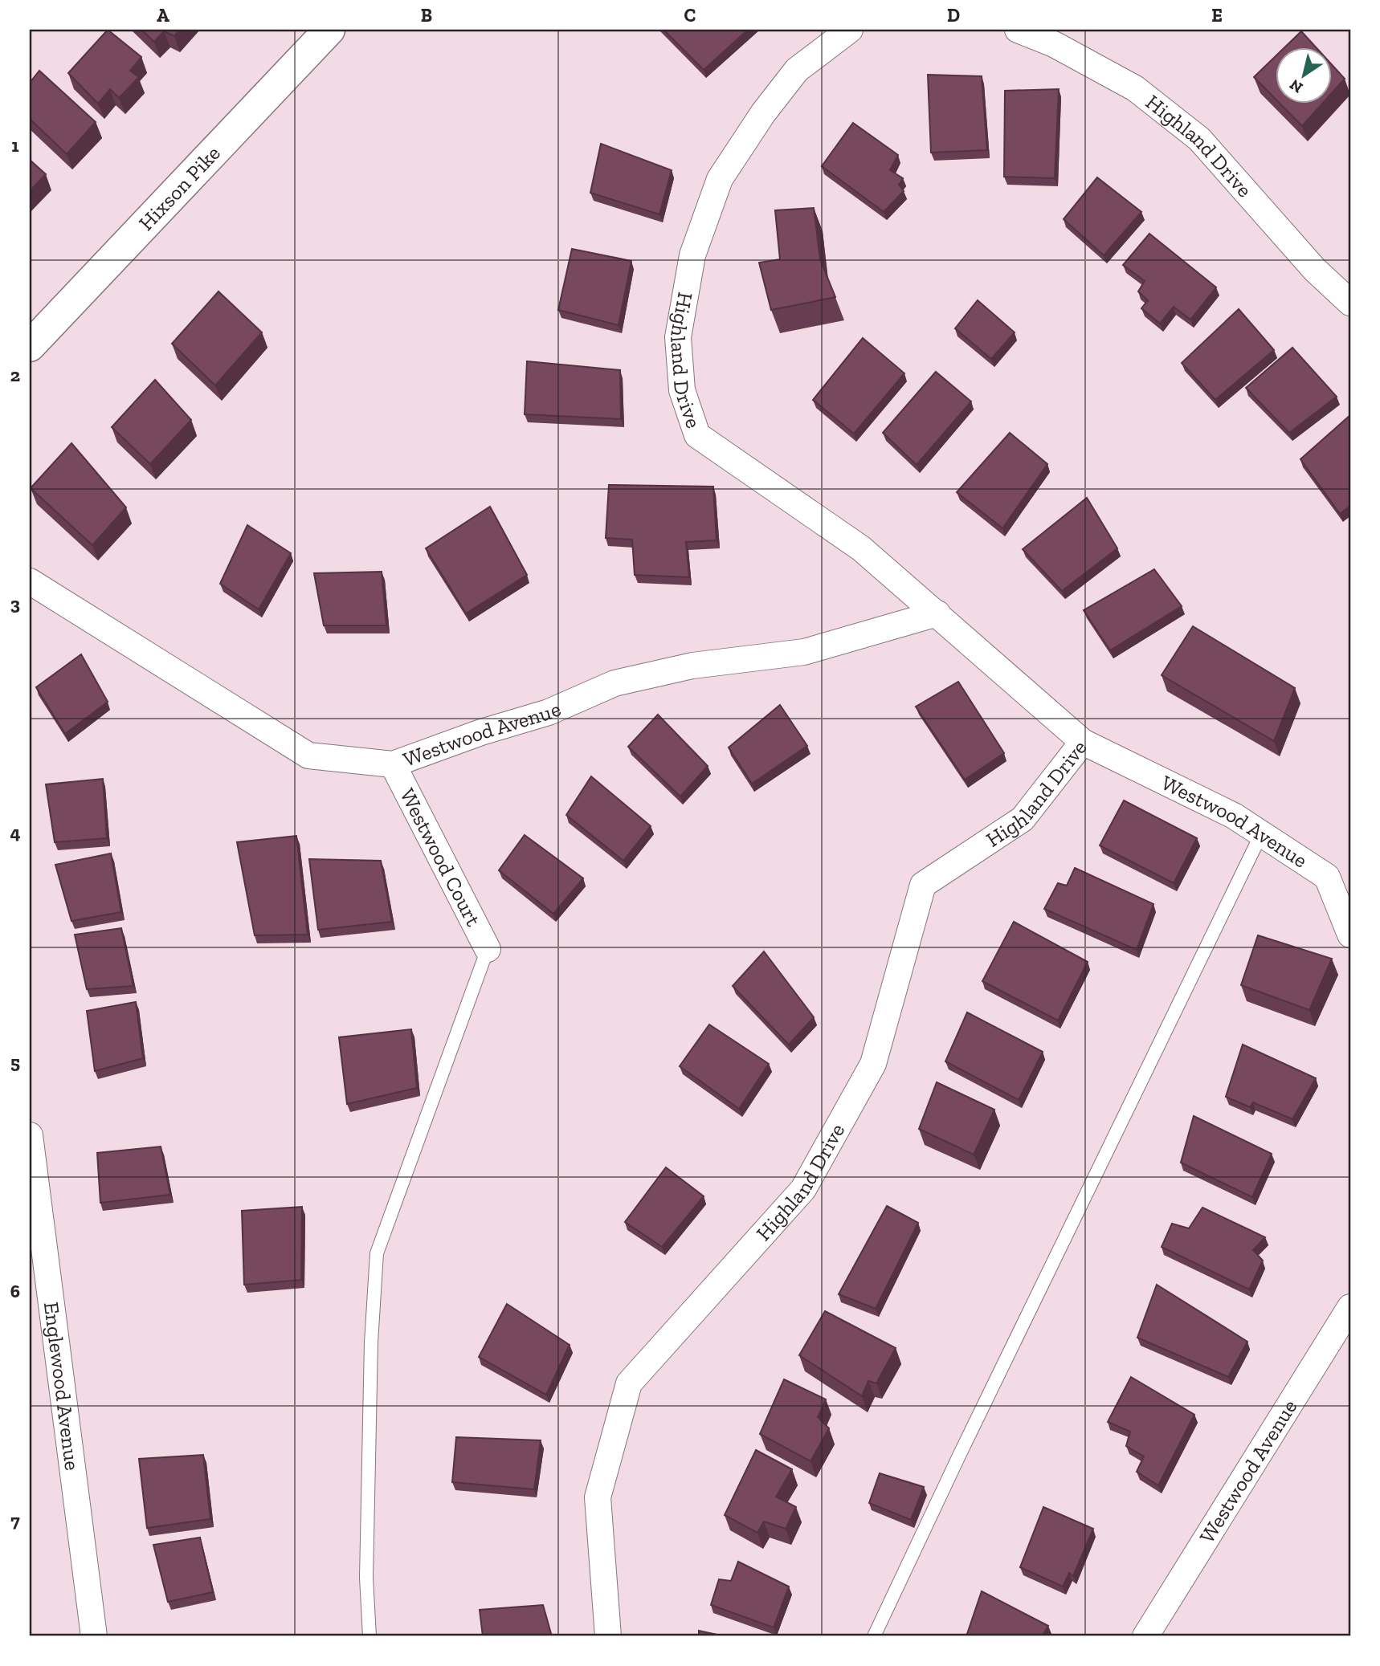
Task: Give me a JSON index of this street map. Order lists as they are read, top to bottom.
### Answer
{
  "streets": {
    "main road": ["Hixson Pike"],
    "street": [
      "Highland Drive",
      "Westwood Avenue",
      "Westwood Court",
      "Englewood Avenue"
    ]
  },
  "crossings": [
    ["Highland Drive", "Westwood Avenue"],
    ["Westwood Avenue", "Westwood Court"]
  ],
  "north": "bottom left",
  "grid": {
    "columns": [
      "A",
      "B",
      "C",
      "D",
      "E"
    ],
    "rows": [
      "1",
      "2",
      "3",
      "4",
      "5",
      "6",
      "7"
    ]
  }
}
